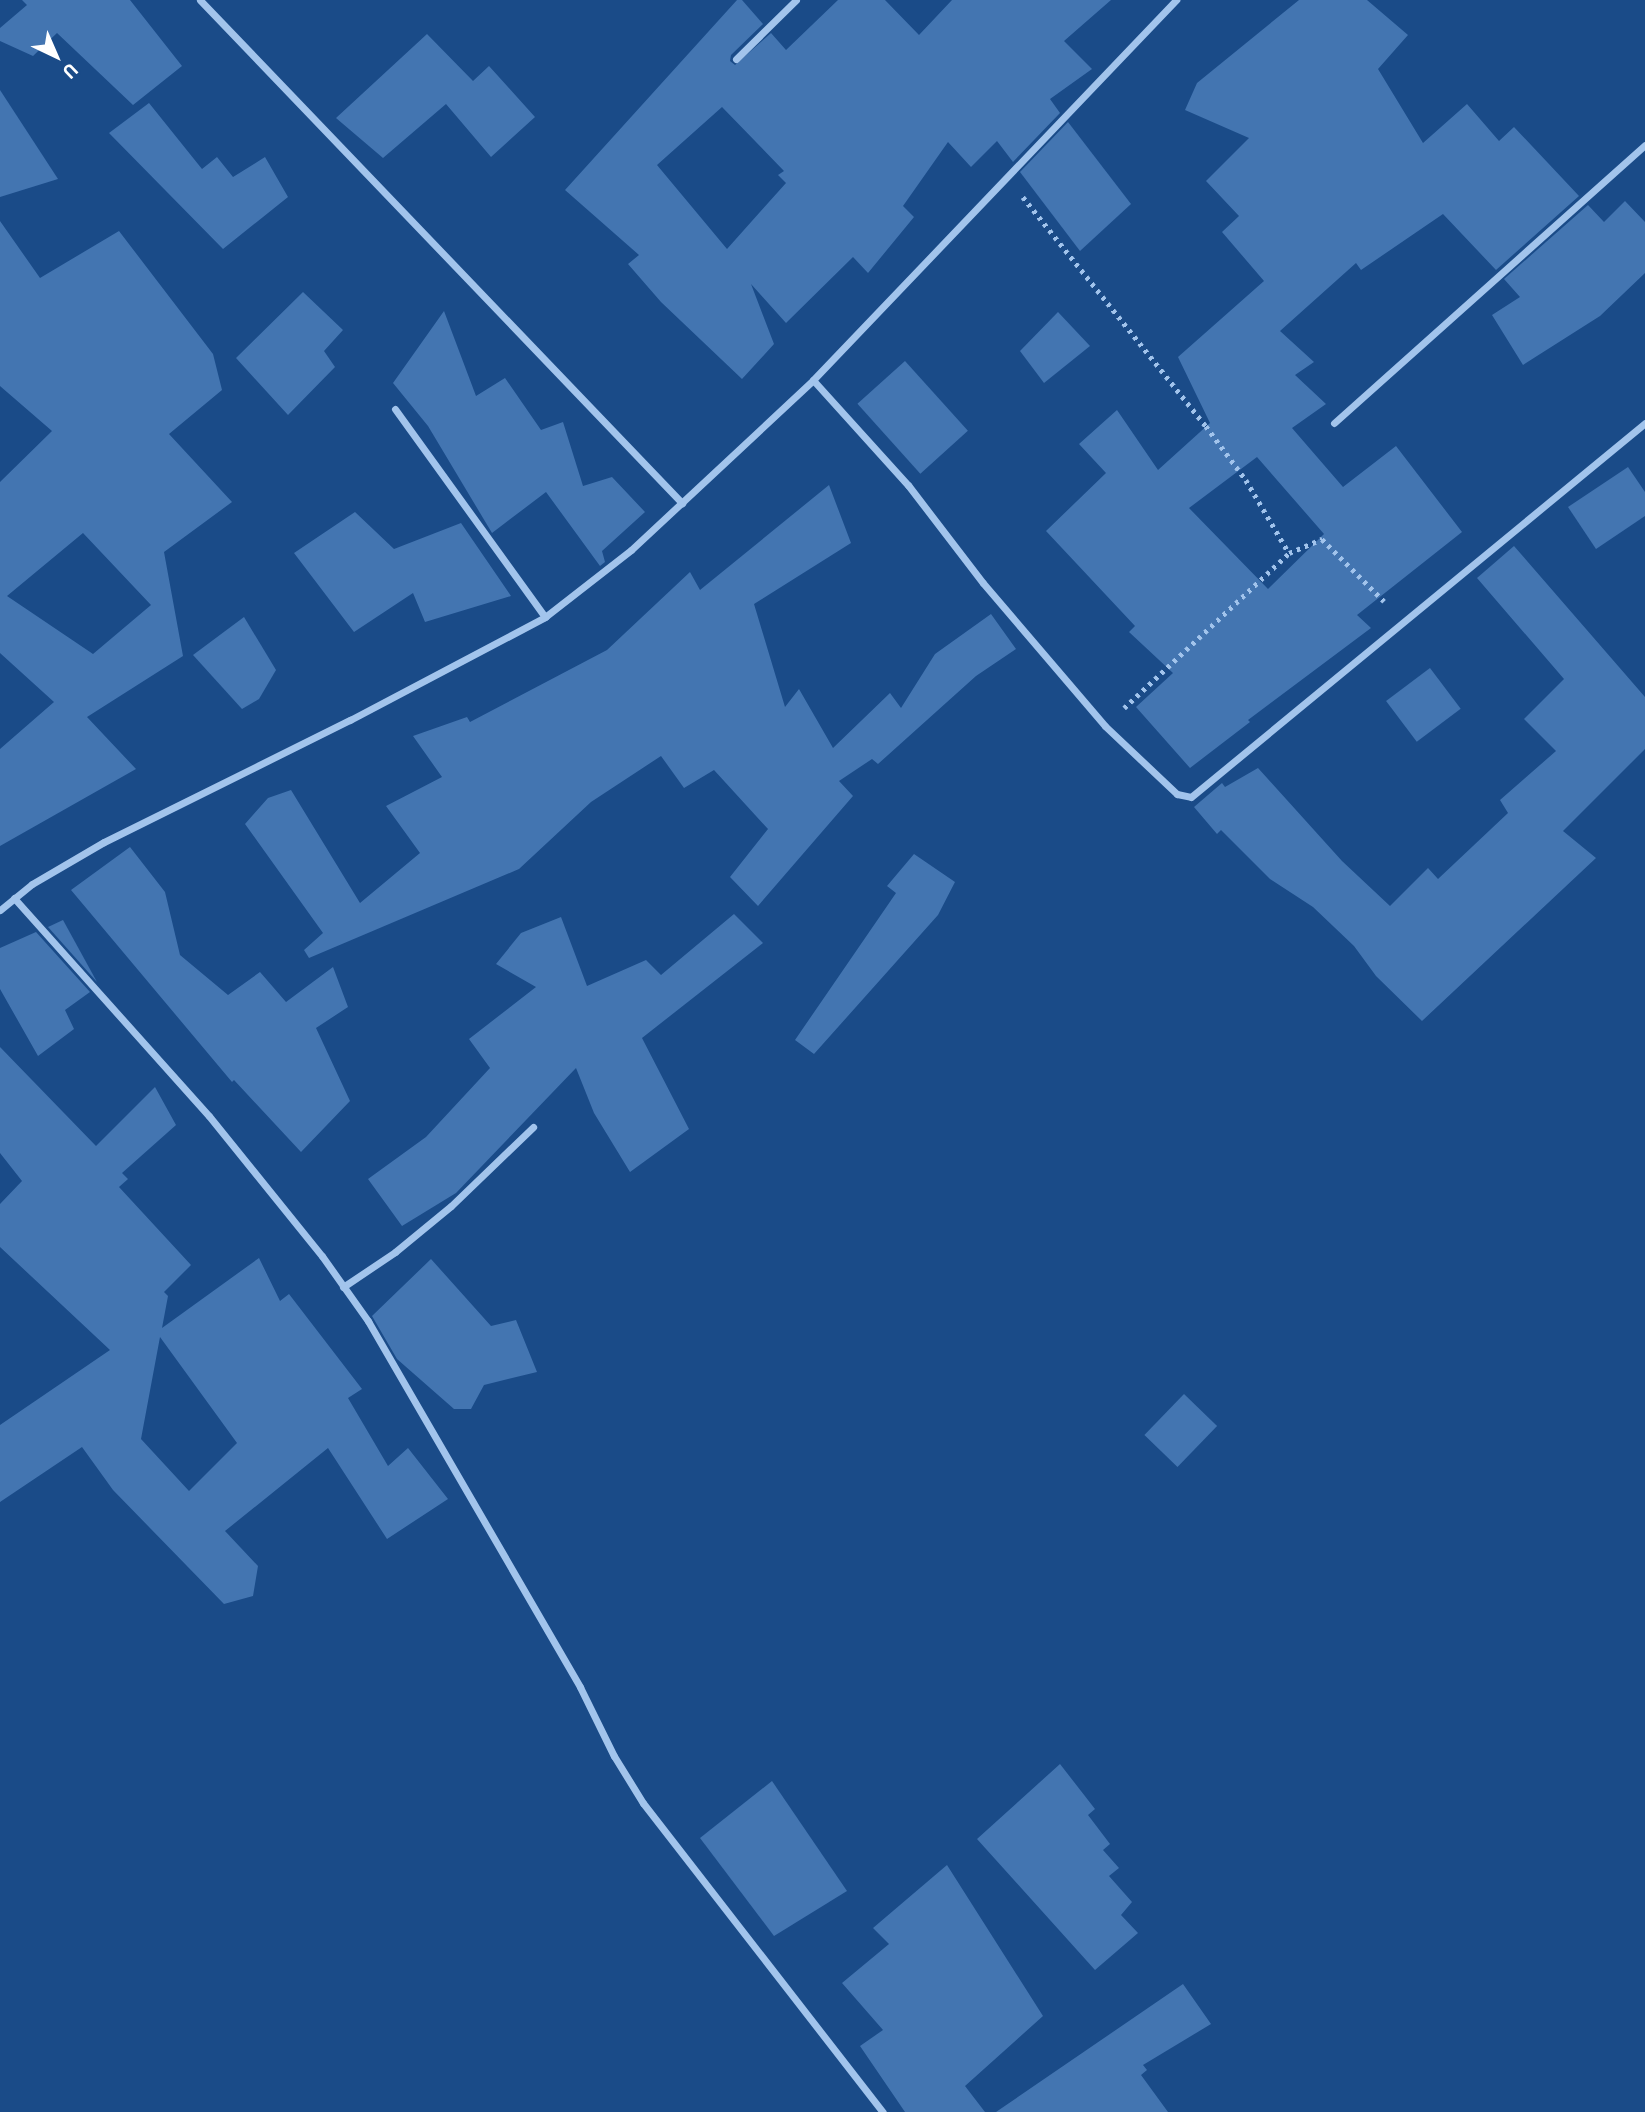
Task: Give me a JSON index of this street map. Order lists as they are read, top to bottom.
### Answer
{
  "north": "bottom right"
}
